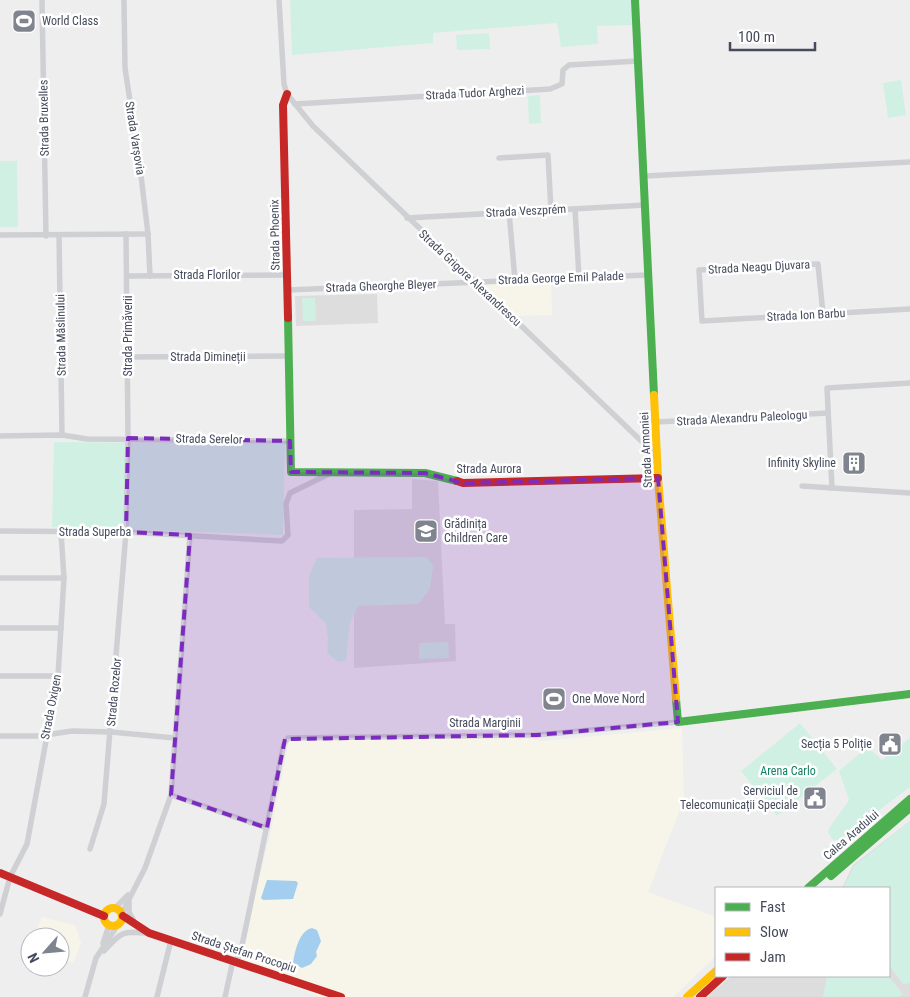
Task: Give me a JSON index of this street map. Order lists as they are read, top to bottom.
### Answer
{
  "streets": {
    "street": [
      "Strada Tudor Arghezi",
      "Strada Bruxelles",
      "Strada Varșovia",
      "Strada Veszprém",
      "Strada Phoenix",
      "Strada Neagu Djuvara",
      "Strada Florilor",
      "Strada Grigore Alexandrescu",
      "Strada George Emil Palade",
      "Strada Gheorghe Bleyer",
      "Strada Ion Barbu",
      "Strada Măslinului",
      "Strada Primăverii",
      "Strada Dimineții",
      "Strada Alexandru Paleologu",
      "Strada Serelor",
      "Strada Armoniei",
      "Strada Aurora",
      "Strada Superba",
      "Strada Rozelor",
      "Strada Oxigen",
      "Strada Marginii",
      "Calea Aradului",
      "Strada Ștefan Procopiu"
    ]
  },
  "crossings": [
    ["Strada Tudor Arghezi", "Strada Grigore Alexandrescu"],
    ["Strada Tudor Arghezi", "Strada Armoniei"],
    ["Strada Varșovia", "Strada Florilor"],
    ["Strada Veszprém", "Strada Grigore Alexandrescu"],
    ["Strada Veszprém", "Strada Armoniei"],
    ["Strada Phoenix", "Strada Florilor"],
    ["Strada Phoenix", "Strada Grigore Alexandrescu"],
    ["Strada Phoenix", "Strada Gheorghe Bleyer"],
    ["Strada Phoenix", "Strada Dimineții"],
    ["Strada Phoenix", "Strada Serelor"],
    ["Strada Phoenix", "Strada Aurora"],
    ["Strada Neagu Djuvara", "Strada Ion Barbu"],
    ["Strada Florilor", "Strada Primăverii"],
    ["Strada Grigore Alexandrescu", "Strada George Emil Palade"],
    ["Strada Grigore Alexandrescu", "Strada Gheorghe Bleyer"],
    ["Strada Grigore Alexandrescu", "Strada Armoniei"],
    ["Strada George Emil Palade", "Strada Gheorghe Bleyer"],
    ["Strada George Emil Palade", "Strada Armoniei"],
    ["Strada Măslinului", "Strada Serelor"],
    ["Strada Primăverii", "Strada Dimineții"],
    ["Strada Primăverii", "Strada Serelor"],
    ["Strada Primăverii", "Strada Superba"],
    ["Strada Primăverii", "Strada Rozelor"],
    ["Strada Alexandru Paleologu", "Strada Armoniei"],
    ["Strada Armoniei", "Strada Aurora"],
    ["Strada Armoniei", "Strada Marginii"],
    ["Strada Aurora", "Strada Superba"],
    ["Strada Superba", "Strada Rozelor"],
    ["Strada Superba", "Strada Oxigen"],
    ["Strada Marginii", "Strada Ștefan Procopiu"]
  ],
  "parks": ["Arena Carlo"],
  "places": {
    "sports": ["World Class", "One Move Nord"],
    "building": ["Infinity Skyline"],
    "school or university": ["Grădinița Children Care"],
    "public building": ["Secția 5 Poliție", "Serviciul de Telecomunicații Speciale"]
  },
  "legend": ["Fast", "Slow", "Jam"],
  "scale_bar": "100 m",
  "north": "bottom left"
}
